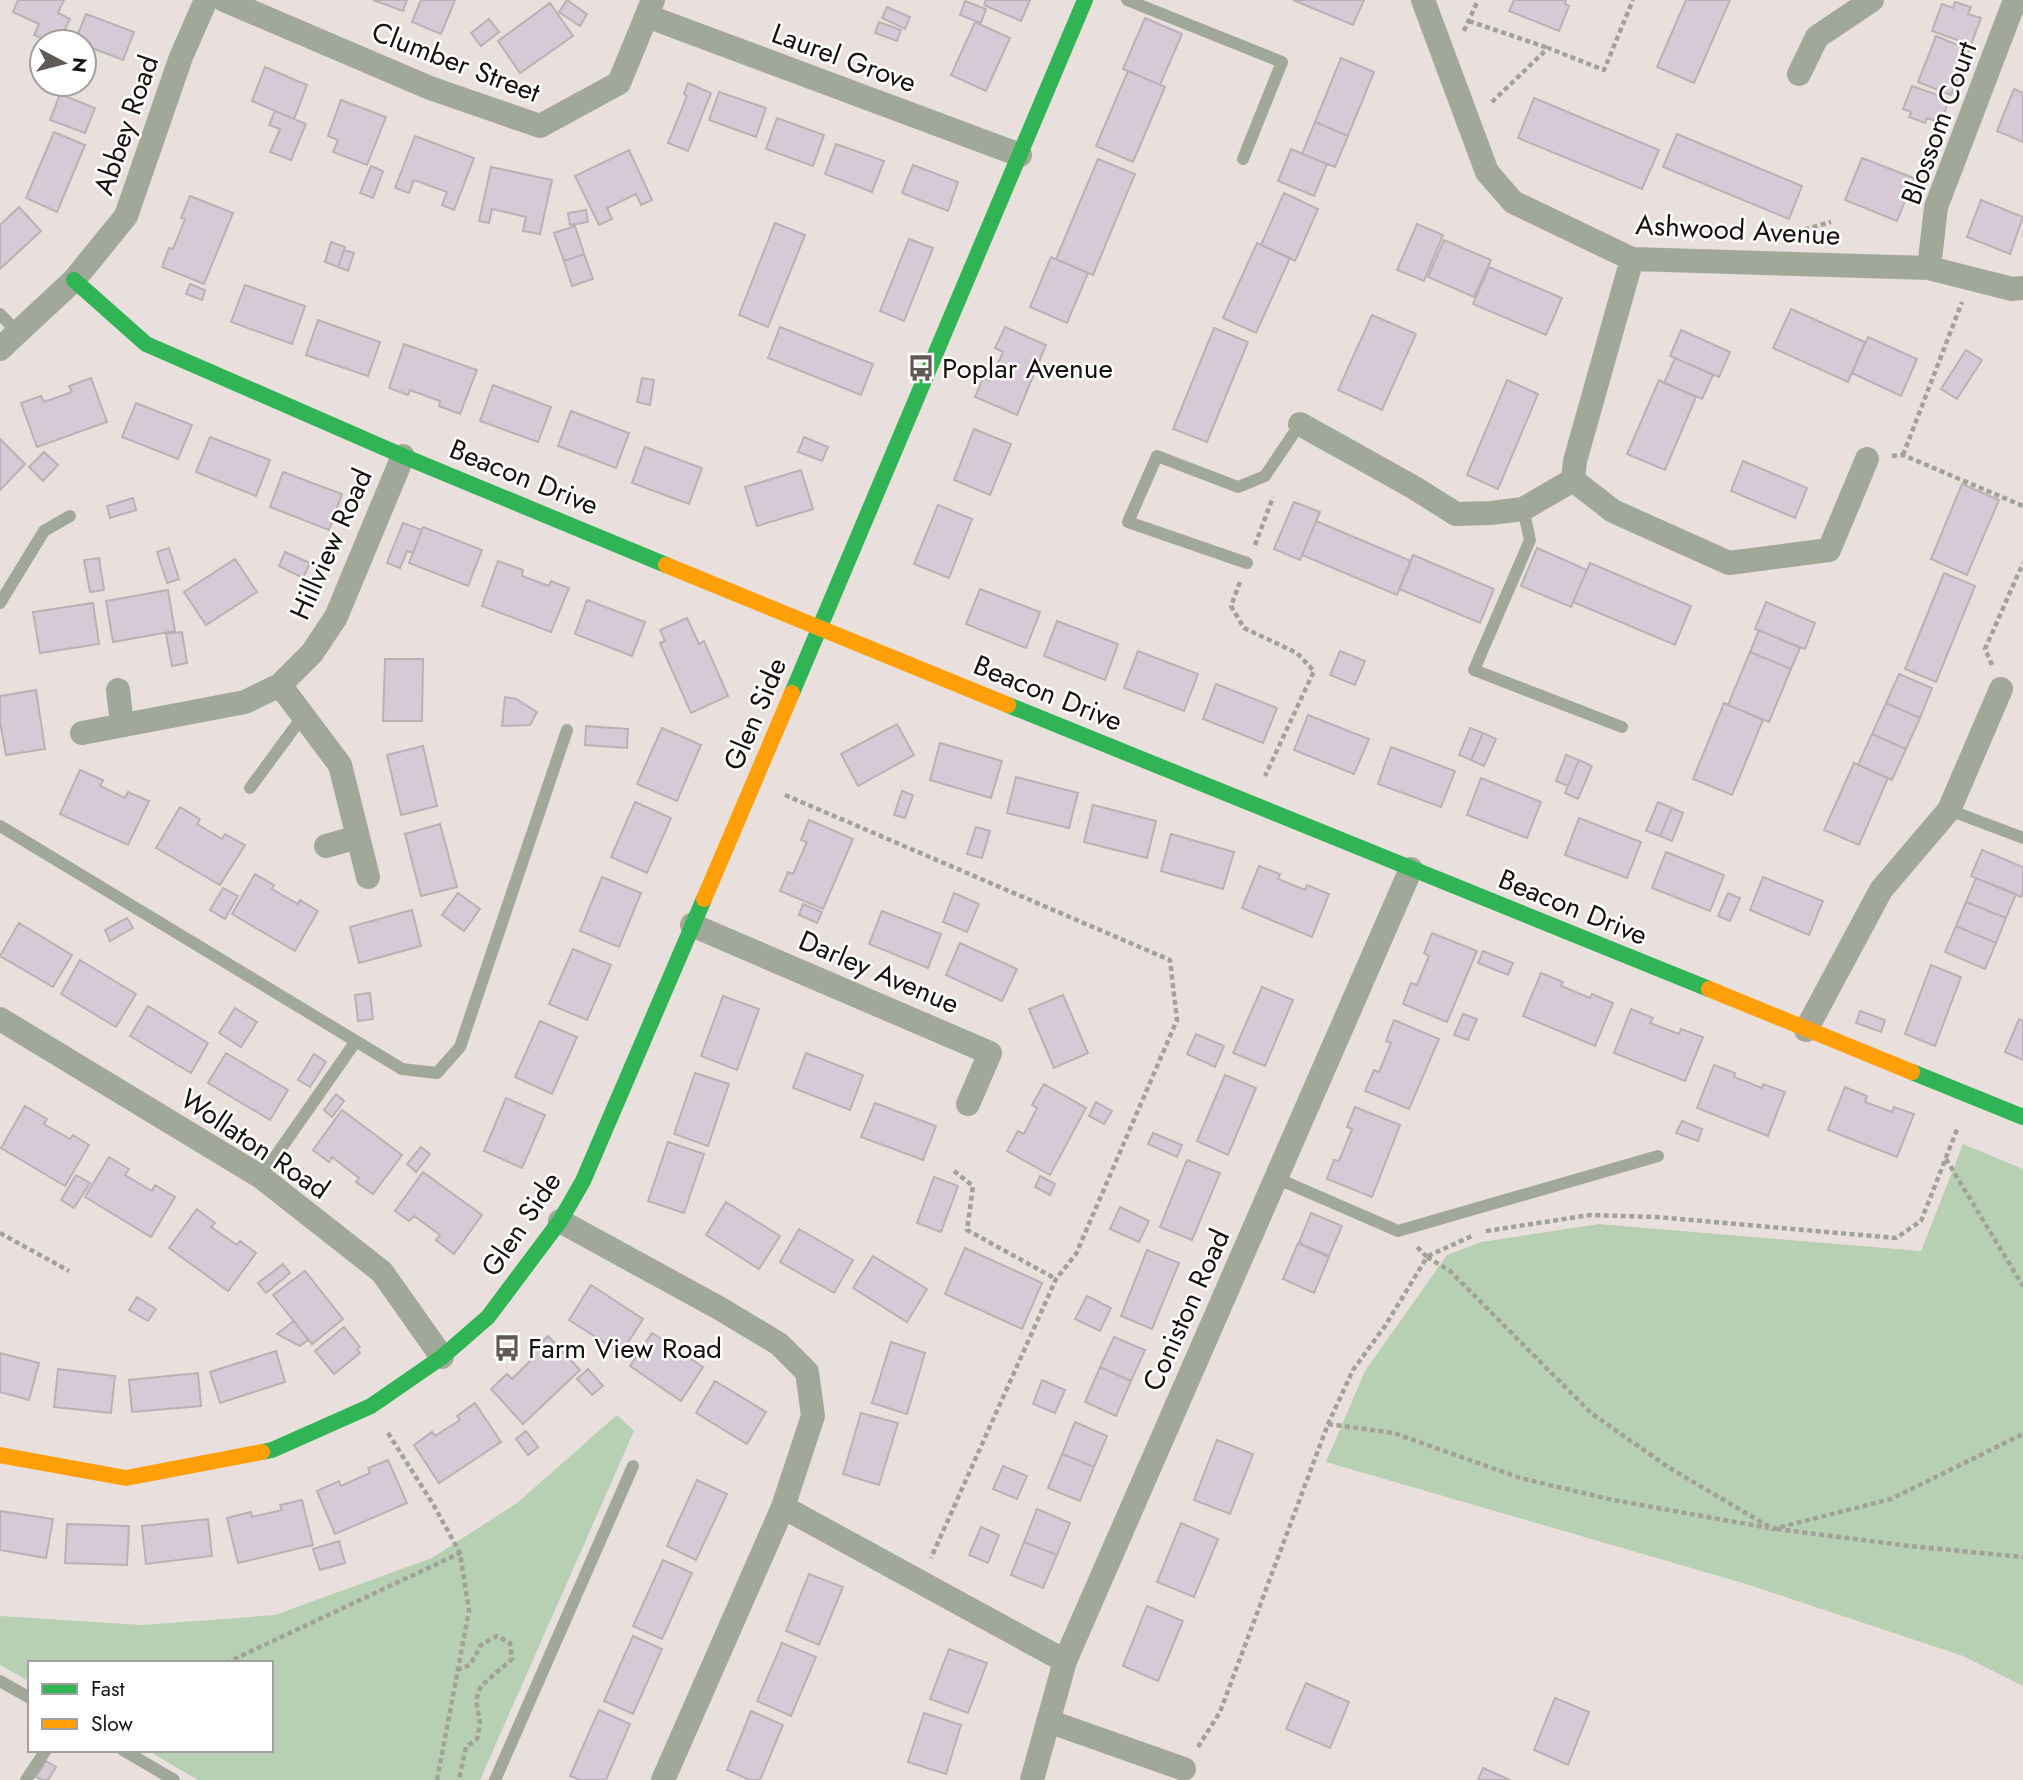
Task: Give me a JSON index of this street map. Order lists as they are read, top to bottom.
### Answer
{
  "streets": {
    "street": [
      "Laurel Grove",
      "Clumber Street",
      "Blossom Court",
      "Abbey Road",
      "Ashwood Avenue",
      "Beacon Drive",
      "Hillview Road",
      "Glen Side",
      "Darley Avenue",
      "Wollaton Road",
      "Coniston Road"
    ]
  },
  "crossings": [
    ["Laurel Grove", "Clumber Street"],
    ["Blossom Court", "Ashwood Avenue"],
    ["Abbey Road", "Beacon Drive"],
    ["Beacon Drive", "Hillview Road"],
    ["Beacon Drive", "Glen Side"],
    ["Beacon Drive", "Coniston Road"],
    ["Glen Side", "Darley Avenue"],
    ["Glen Side", "Wollaton Road"]
  ],
  "places": {
    "bus stop": ["Poplar Avenue", "Farm View Road"]
  },
  "legend": ["Fast", "Slow"],
  "north": "right"
}
